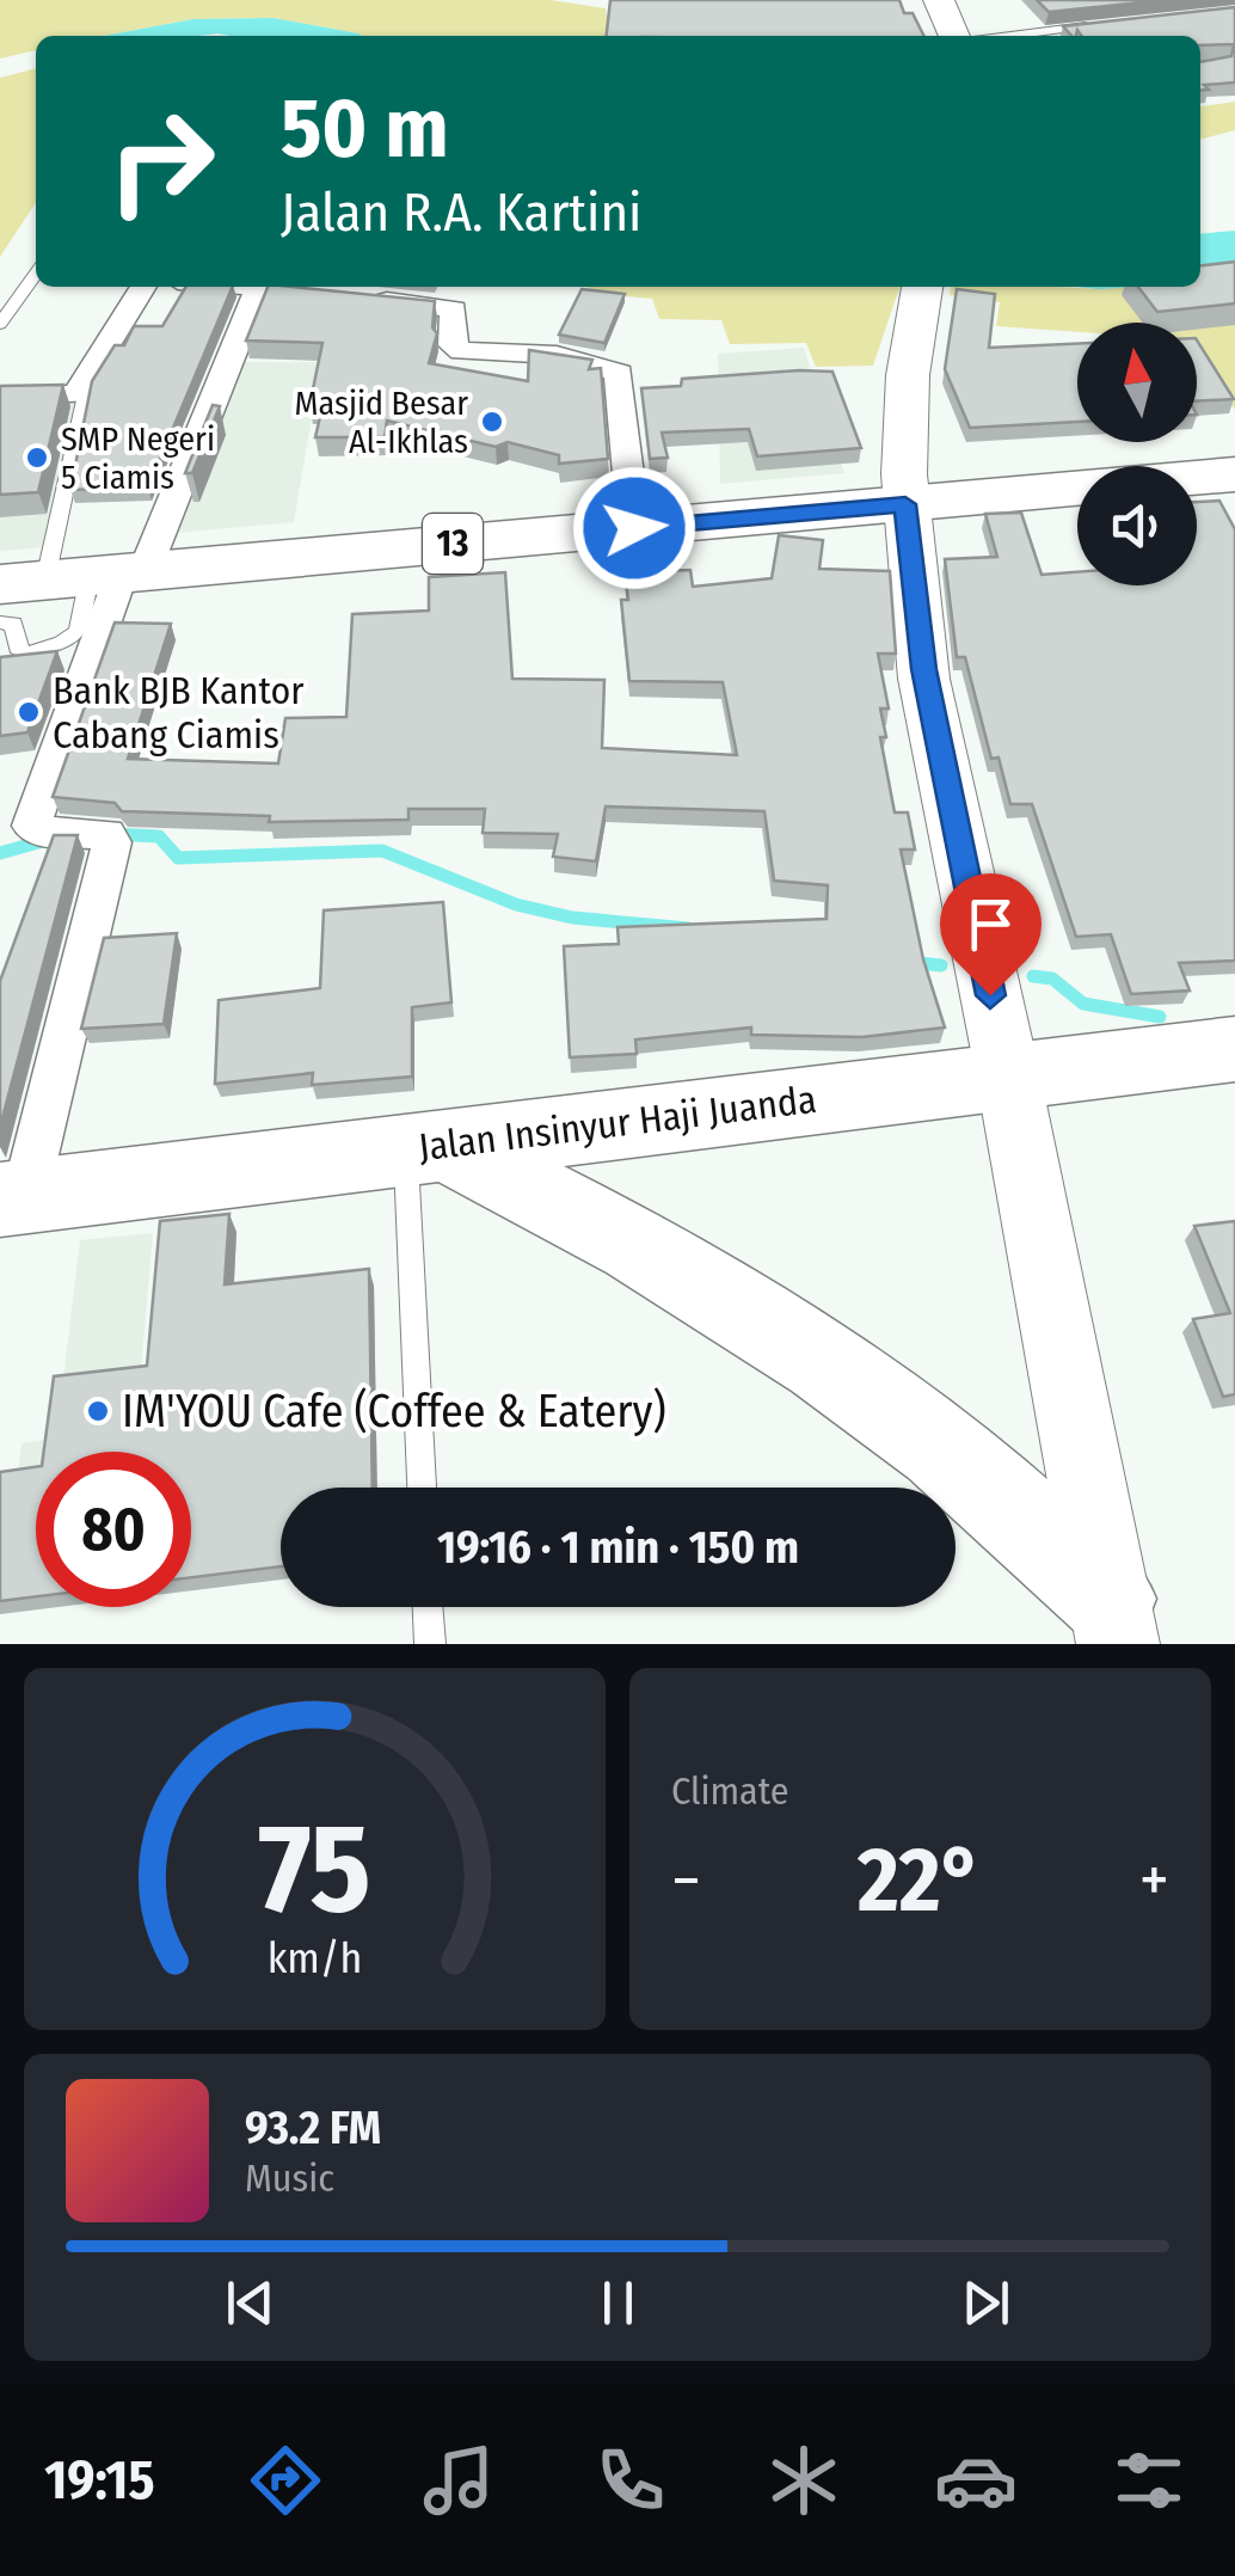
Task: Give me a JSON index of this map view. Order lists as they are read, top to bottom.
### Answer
{
  "streets": {
    "highway": ["13", "Jalan Insinyur Haji Juanda"]
  },
  "places": [
    "Masjid Besar Al-Ikhlas",
    "SMP Negeri 5 Ciamis",
    "Bank BJB Kantor Cabang Ciamis",
    "IM'YOU Cafe (Coffee & Eatery)"
  ],
  "north": "top",
  "page": {
    "turn": ["50 m", "Jalan R.A. Kartini"],
    "limit": "80",
    "trip": "19:16 · 1 min · 150 m",
    "tile": "Climate",
    "heat": ["−", "22°", "+"],
    "song": ["93.2 FM", "Music"],
    "tabs": "19:15",
    "gauge": ["75", "km/h"]
  }
}
